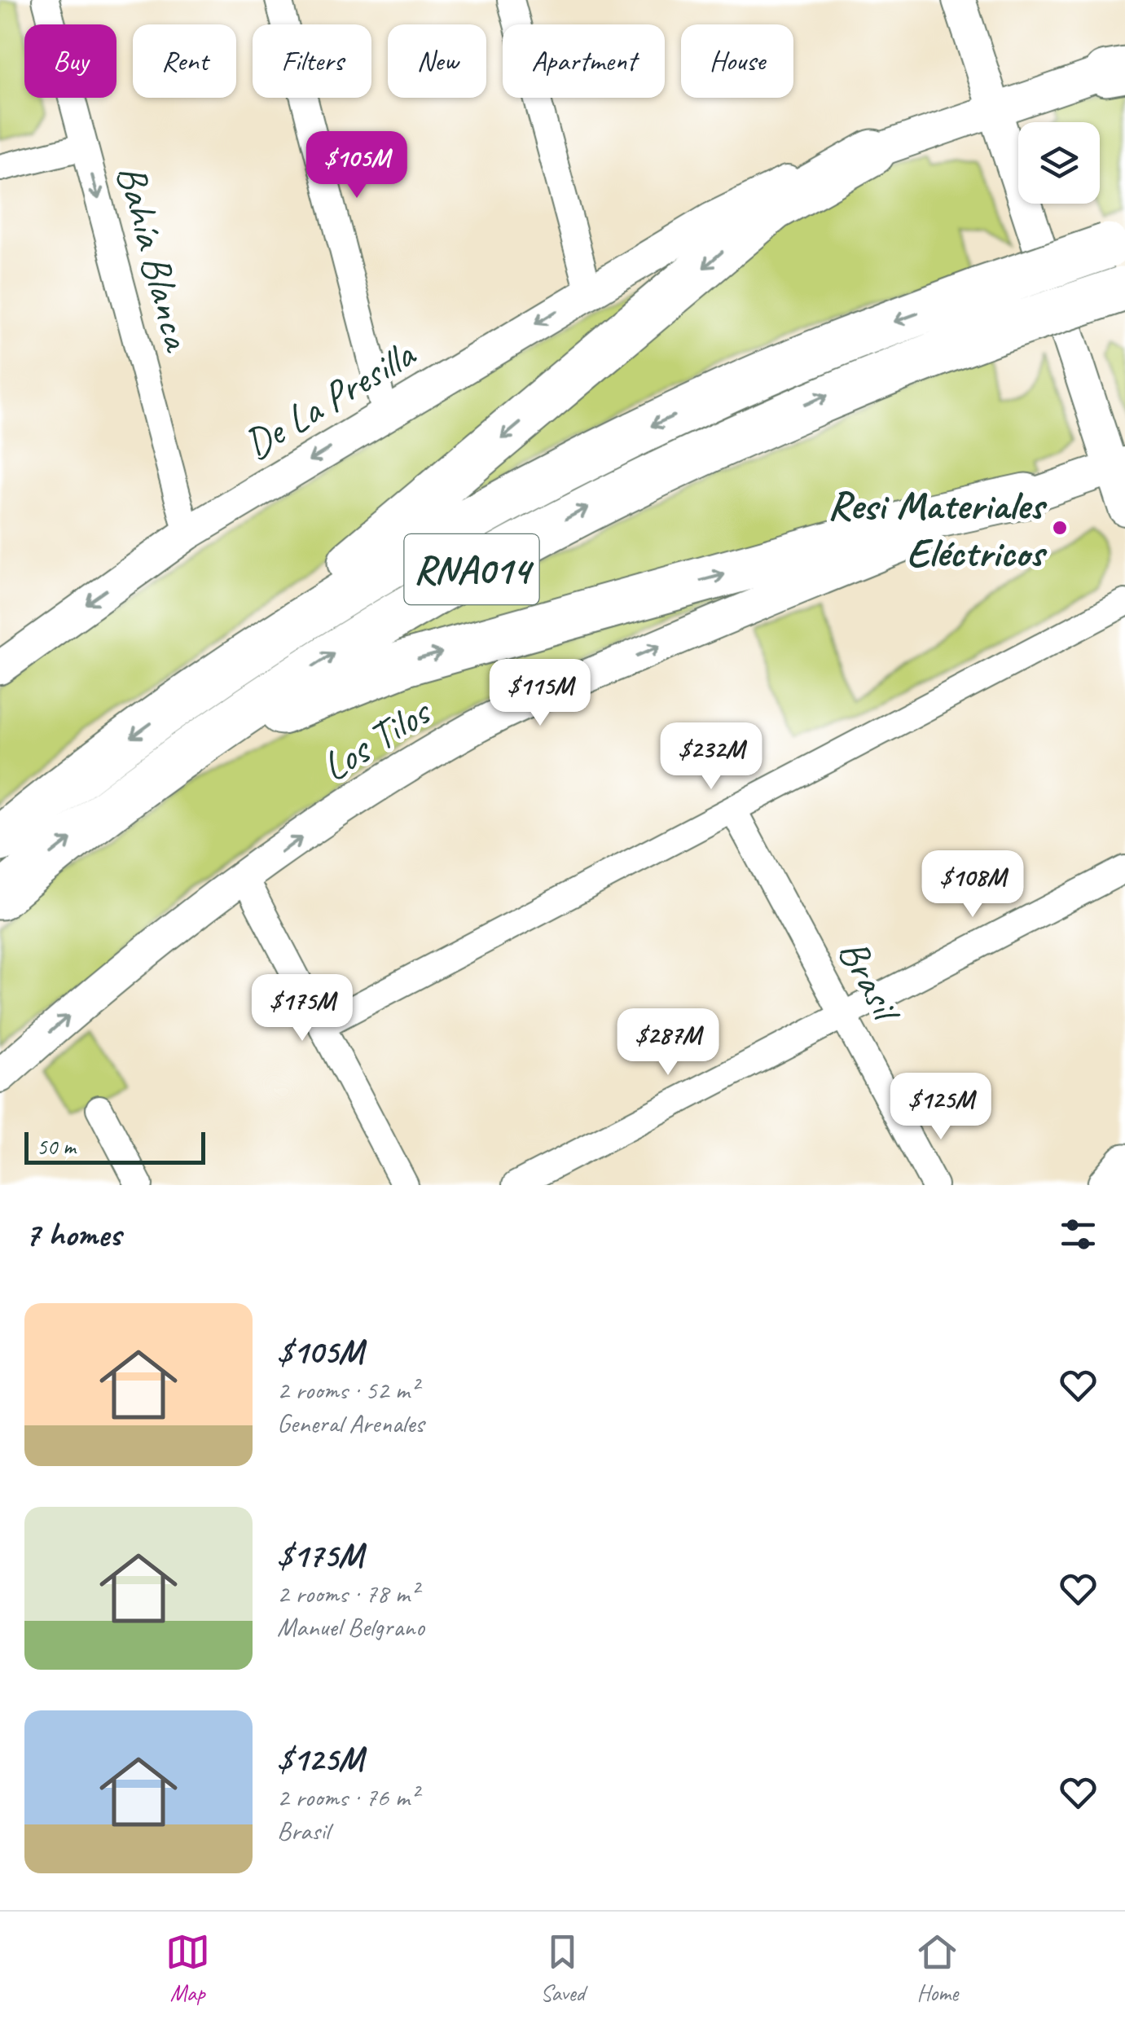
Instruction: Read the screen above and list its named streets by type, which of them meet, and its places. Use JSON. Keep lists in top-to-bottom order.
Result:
{
  "streets": {
    "highway": ["RNA014"],
    "street": [
      "Bahía Blanca",
      "De La Presilla",
      "Los Tilos",
      "Brasil"
    ]
  },
  "crossings": [
    ["Bahía Blanca", "De La Presilla"]
  ],
  "one_way": ["De La Presilla"],
  "places": ["Resi Materiales Eléctricos"],
  "scale_bar": "50 m",
  "page": {
    "chip": [
      "Buy",
      "Rent",
      "Filters",
      "New",
      "Apartment",
      "House"
    ],
    "price": [
      "$105M",
      "$115M",
      "$232M",
      "$108M",
      "$175M",
      "$287M",
      "$125M"
    ],
    "scale": "50 m",
    "heading": "7 homes",
    "list": [
      {
        "name": "$105M",
        "note": "2 rooms · 52 m² · General Arenales"
      },
      {
        "name": "$175M",
        "note": "2 rooms · 78 m² · Manuel Belgrano"
      },
      {
        "name": "$125M",
        "note": "2 rooms · 76 m² · Brasil"
      }
    ],
    "tabs": ["Map", "Saved", "Home"]
  }
}
